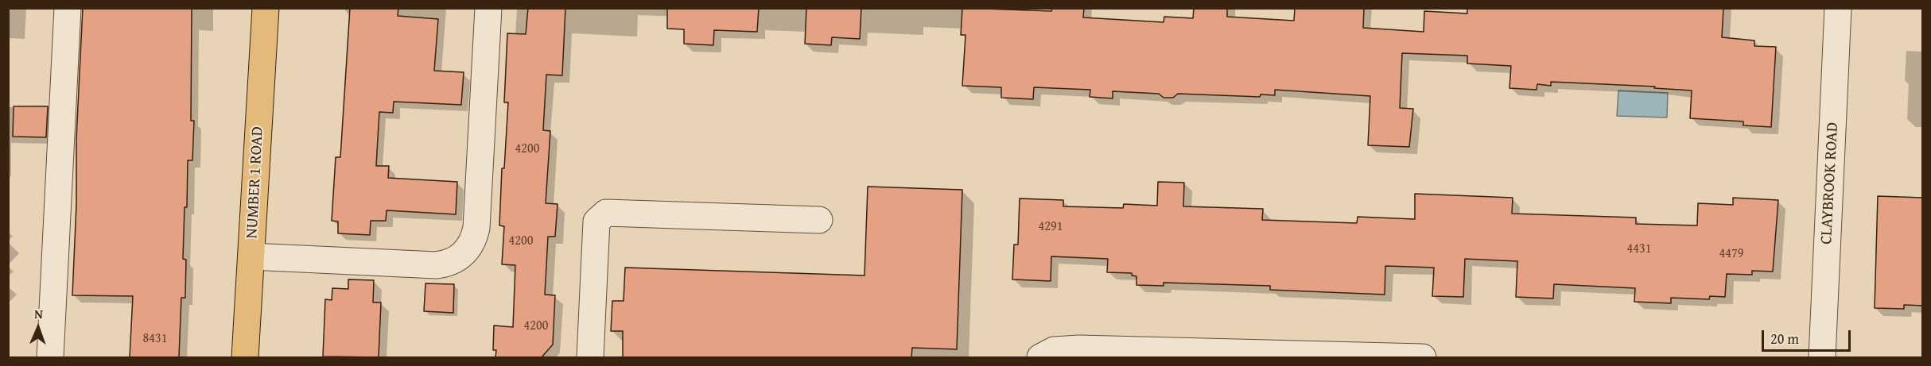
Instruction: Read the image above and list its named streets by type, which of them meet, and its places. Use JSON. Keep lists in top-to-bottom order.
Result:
{
  "streets": {
    "main road": ["NUMBER 1 ROAD"],
    "street": ["CLAYBROOK ROAD"]
  },
  "house_numbers": [
    "4200",
    "4291",
    "4200",
    "4431",
    "4479",
    "4200",
    "8431"
  ],
  "scale_bar": "20 m",
  "north": "top"
}
